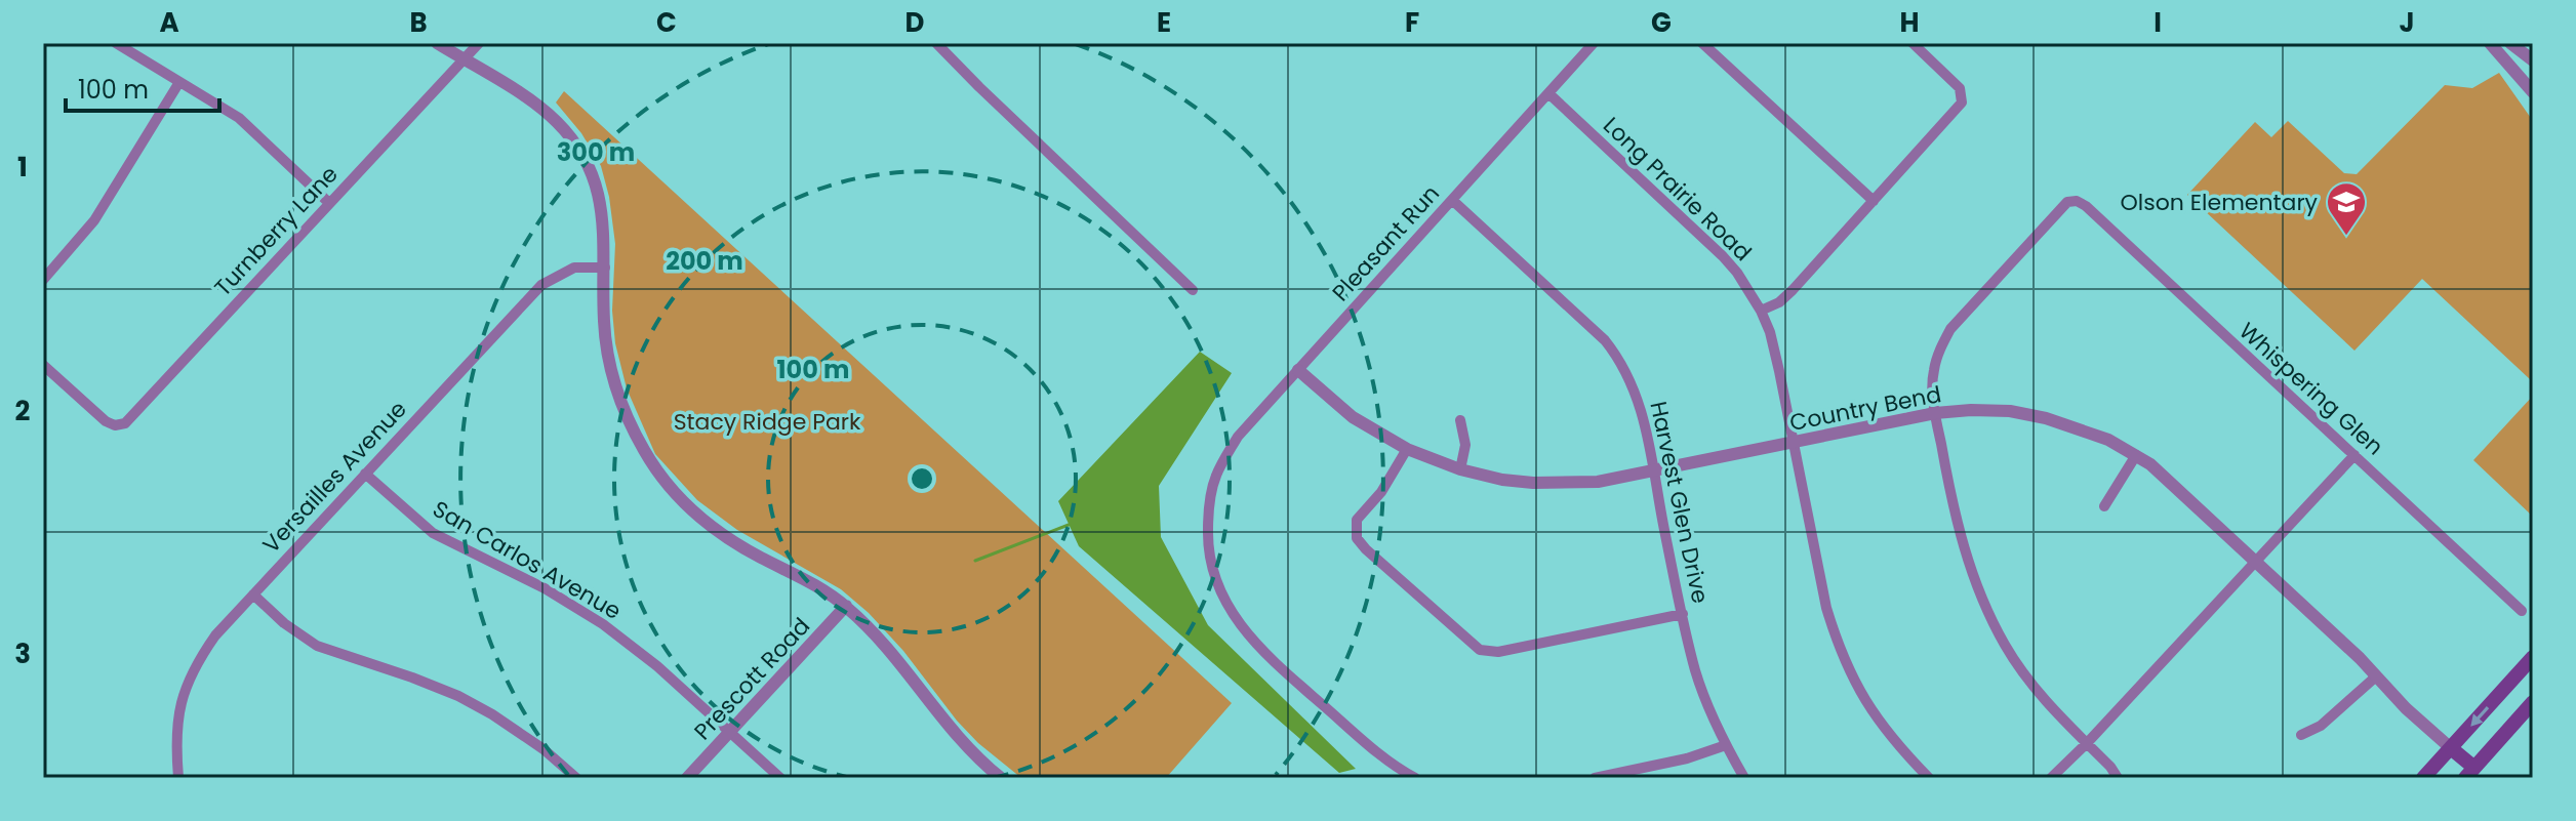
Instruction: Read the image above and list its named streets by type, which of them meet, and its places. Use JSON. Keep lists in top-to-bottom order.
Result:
{
  "streets": {
    "street": [
      "Long Prairie Road",
      "Turnberry Lane",
      "Pleasant Run",
      "Whispering Glen",
      "Country Bend",
      "Versailles Avenue",
      "Harvest Glen Drive",
      "San Carlos Avenue",
      "Prescott Road"
    ]
  },
  "crossings": [
    ["Long Prairie Road", "Pleasant Run"],
    ["Long Prairie Road", "Country Bend"],
    ["Pleasant Run", "Country Bend"],
    ["Pleasant Run", "Harvest Glen Drive"],
    ["Whispering Glen", "Country Bend"],
    ["Country Bend", "Harvest Glen Drive"],
    ["Versailles Avenue", "San Carlos Avenue"],
    ["San Carlos Avenue", "Prescott Road"]
  ],
  "parks": ["Stacy Ridge Park"],
  "places": {
    "school or university": ["Olson Elementary"]
  },
  "scale_bar": "100 m",
  "grid": {
    "columns": [
      "A",
      "B",
      "C",
      "D",
      "E",
      "F",
      "G",
      "H",
      "I",
      "J"
    ],
    "rows": ["1", "2", "3"]
  },
  "rings": ["300 m", "200 m", "100 m"]
}
